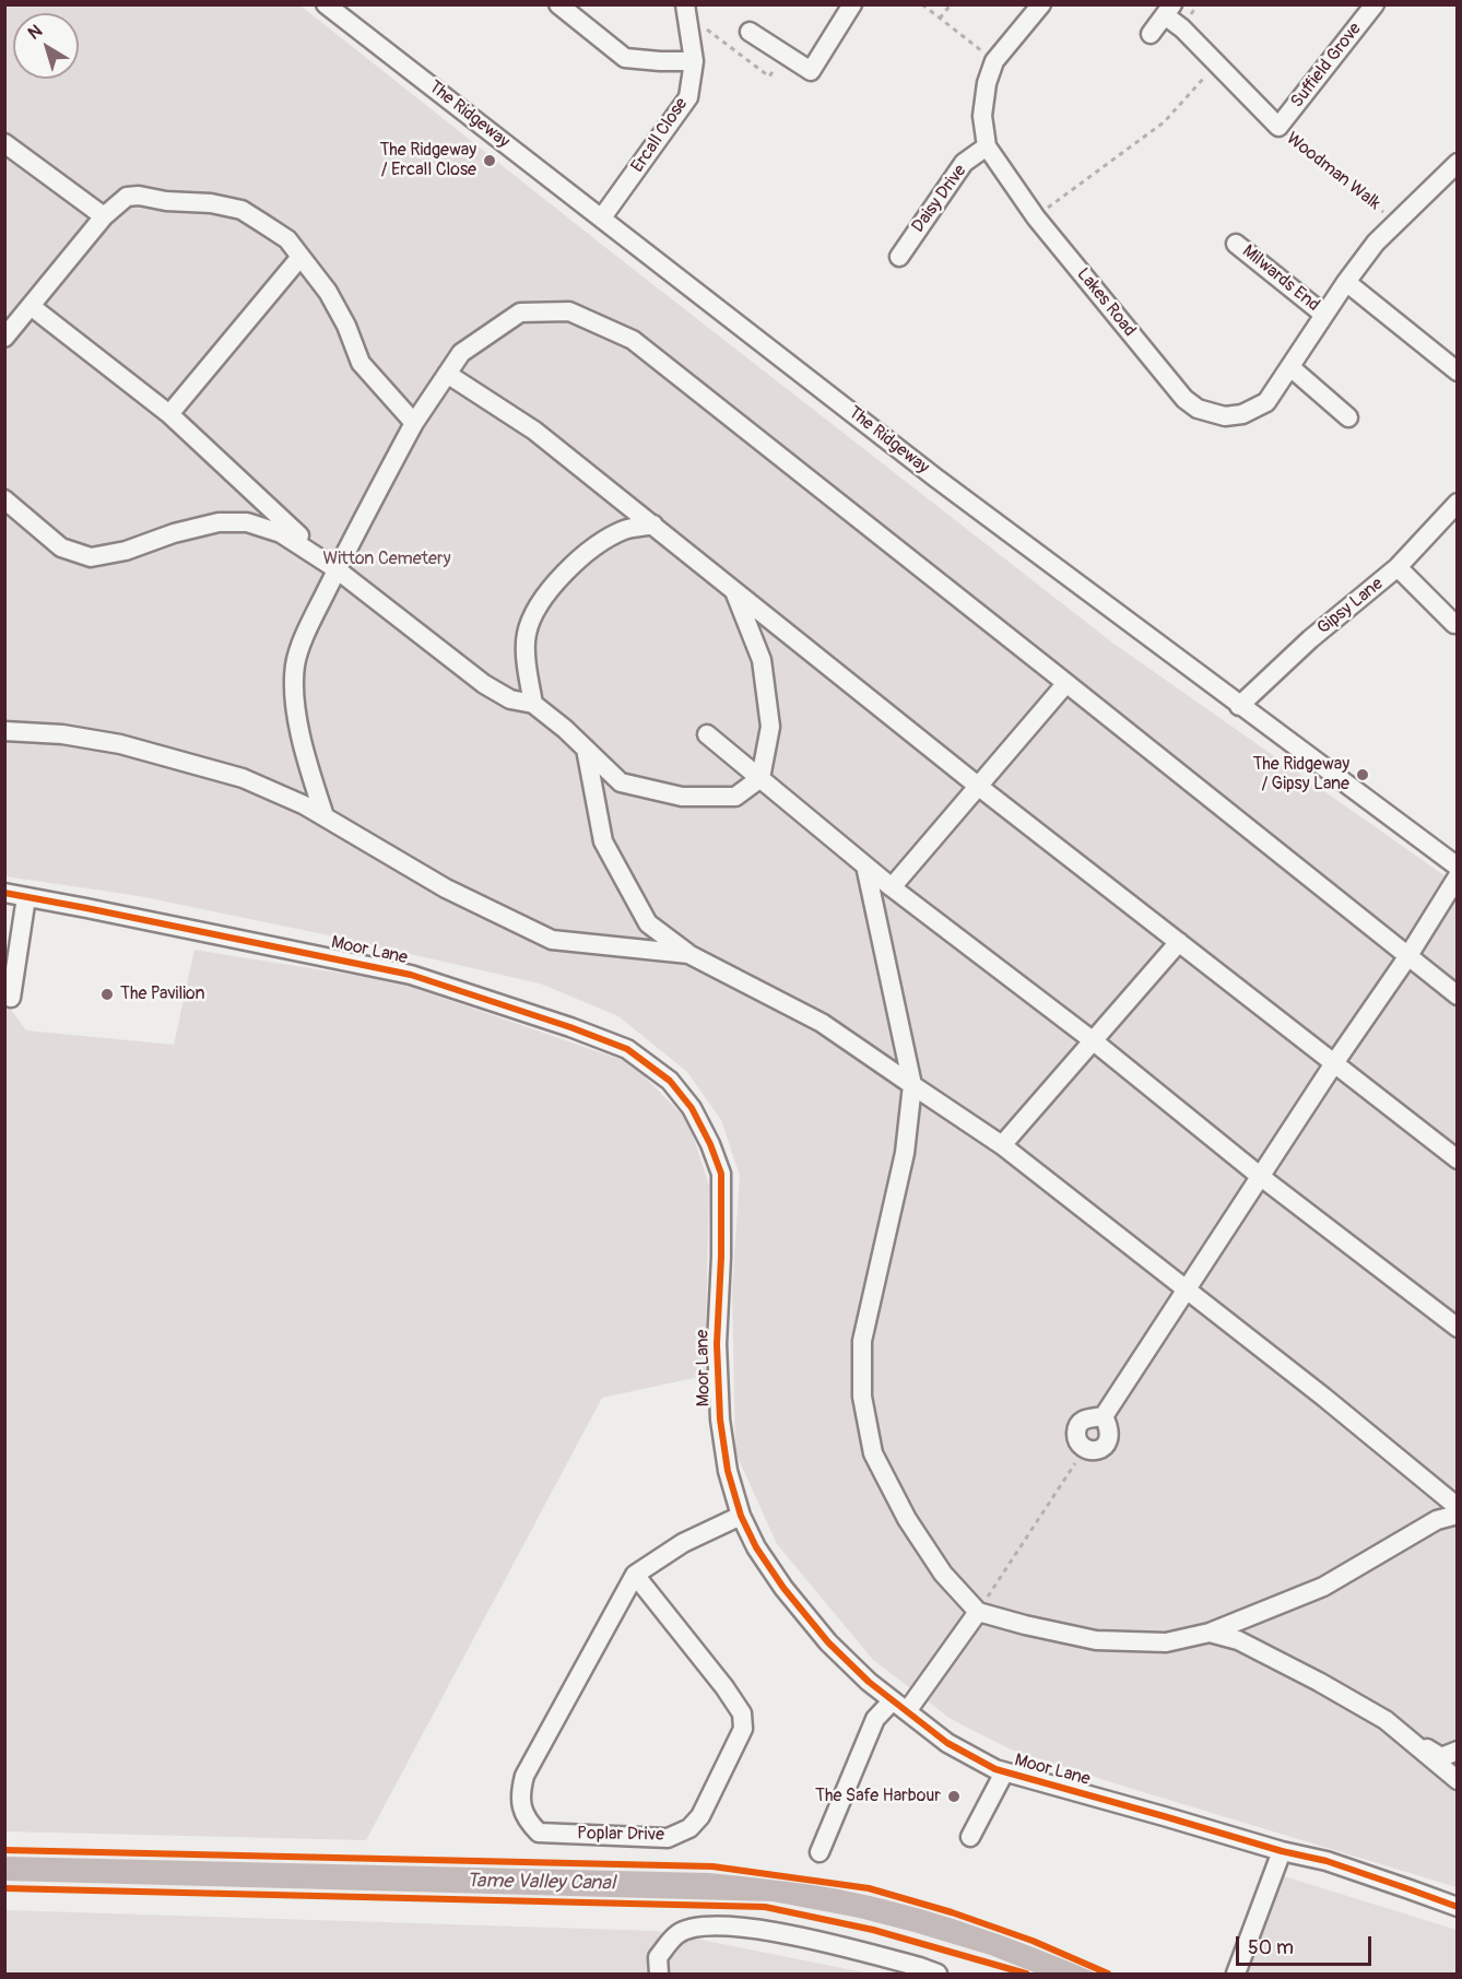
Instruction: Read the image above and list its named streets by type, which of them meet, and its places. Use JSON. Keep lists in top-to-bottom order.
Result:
{
  "streets": {
    "street": [
      "Suffield Grove",
      "The Ridgeway",
      "Ercall Close",
      "Woodman Walk",
      "Daisy Drive",
      "Milwards End",
      "Lakes Road",
      "Gipsy Lane",
      "Moor Lane",
      "Poplar Drive"
    ]
  },
  "crossings": [
    ["Suffield Grove", "Woodman Walk"],
    ["The Ridgeway", "Ercall Close"],
    ["The Ridgeway", "Gipsy Lane"],
    ["Woodman Walk", "Lakes Road"],
    ["Daisy Drive", "Lakes Road"],
    ["Milwards End", "Lakes Road"],
    ["Moor Lane", "Poplar Drive"]
  ],
  "water": ["Tame Valley Canal"],
  "parks": ["Witton Cemetery"],
  "places": [
    "The Ridgeway / Ercall Close",
    "The Ridgeway / Gipsy Lane",
    "The Pavilion",
    "The Safe Harbour"
  ],
  "scale_bar": "50 m",
  "north": "top left"
}
